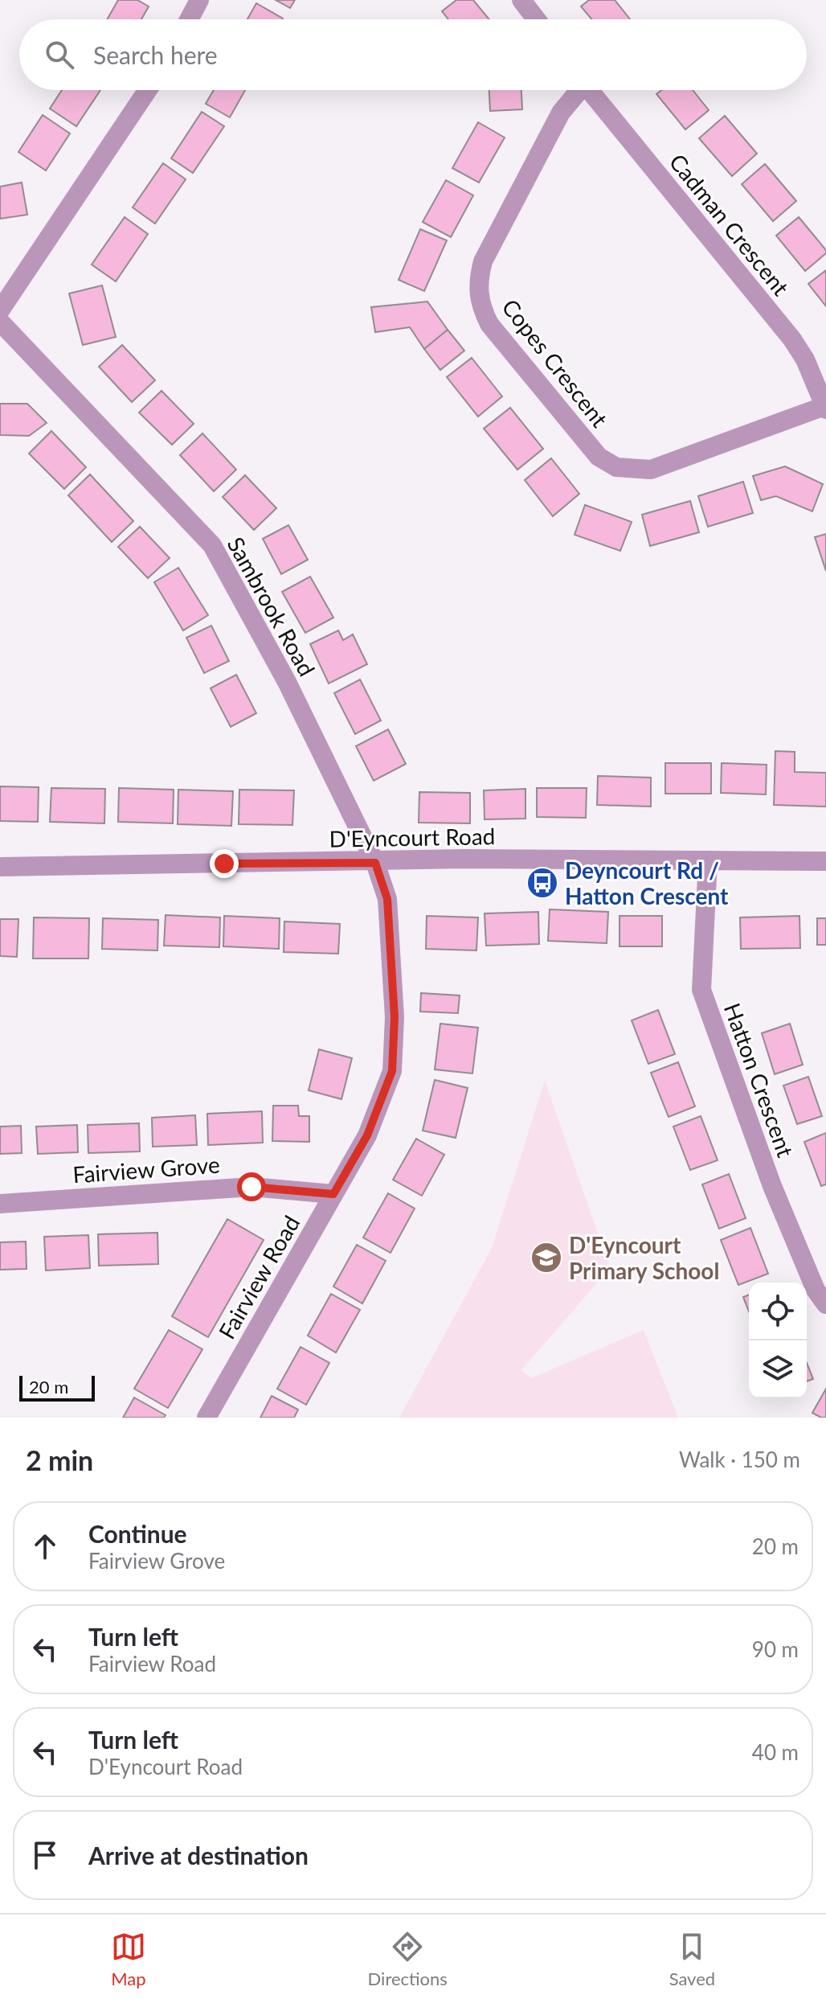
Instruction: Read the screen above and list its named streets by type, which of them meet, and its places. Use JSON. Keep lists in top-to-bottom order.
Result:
{
  "streets": {
    "street": [
      "Cadman Crescent",
      "Copes Crescent",
      "Sambrook Road",
      "D'Eyncourt Road",
      "Hatton Crescent",
      "Fairview Grove",
      "Fairview Road"
    ]
  },
  "crossings": [
    ["Cadman Crescent", "Copes Crescent"],
    ["Sambrook Road", "D'Eyncourt Road"],
    ["Sambrook Road", "Fairview Road"],
    ["D'Eyncourt Road", "Hatton Crescent"],
    ["D'Eyncourt Road", "Fairview Road"],
    ["Fairview Grove", "Fairview Road"]
  ],
  "places": {
    "bus stop": ["Deyncourt Rd / Hatton Crescent"],
    "school or university": ["D'Eyncourt Primary School"]
  },
  "scale_bar": "20 m",
  "page": {
    "search": "Search here",
    "scale": "20 m",
    "heading": ["2 min", "Walk · 150 m"],
    "list": [
      ["Continue", "Fairview Grove", "20 m"],
      ["Turn left", "Fairview Road", "90 m"],
      ["Turn left", "D'Eyncourt Road", "40 m"],
      "Arrive at destination"
    ],
    "nav": ["Map", "Directions", "Saved"]
  }
}
